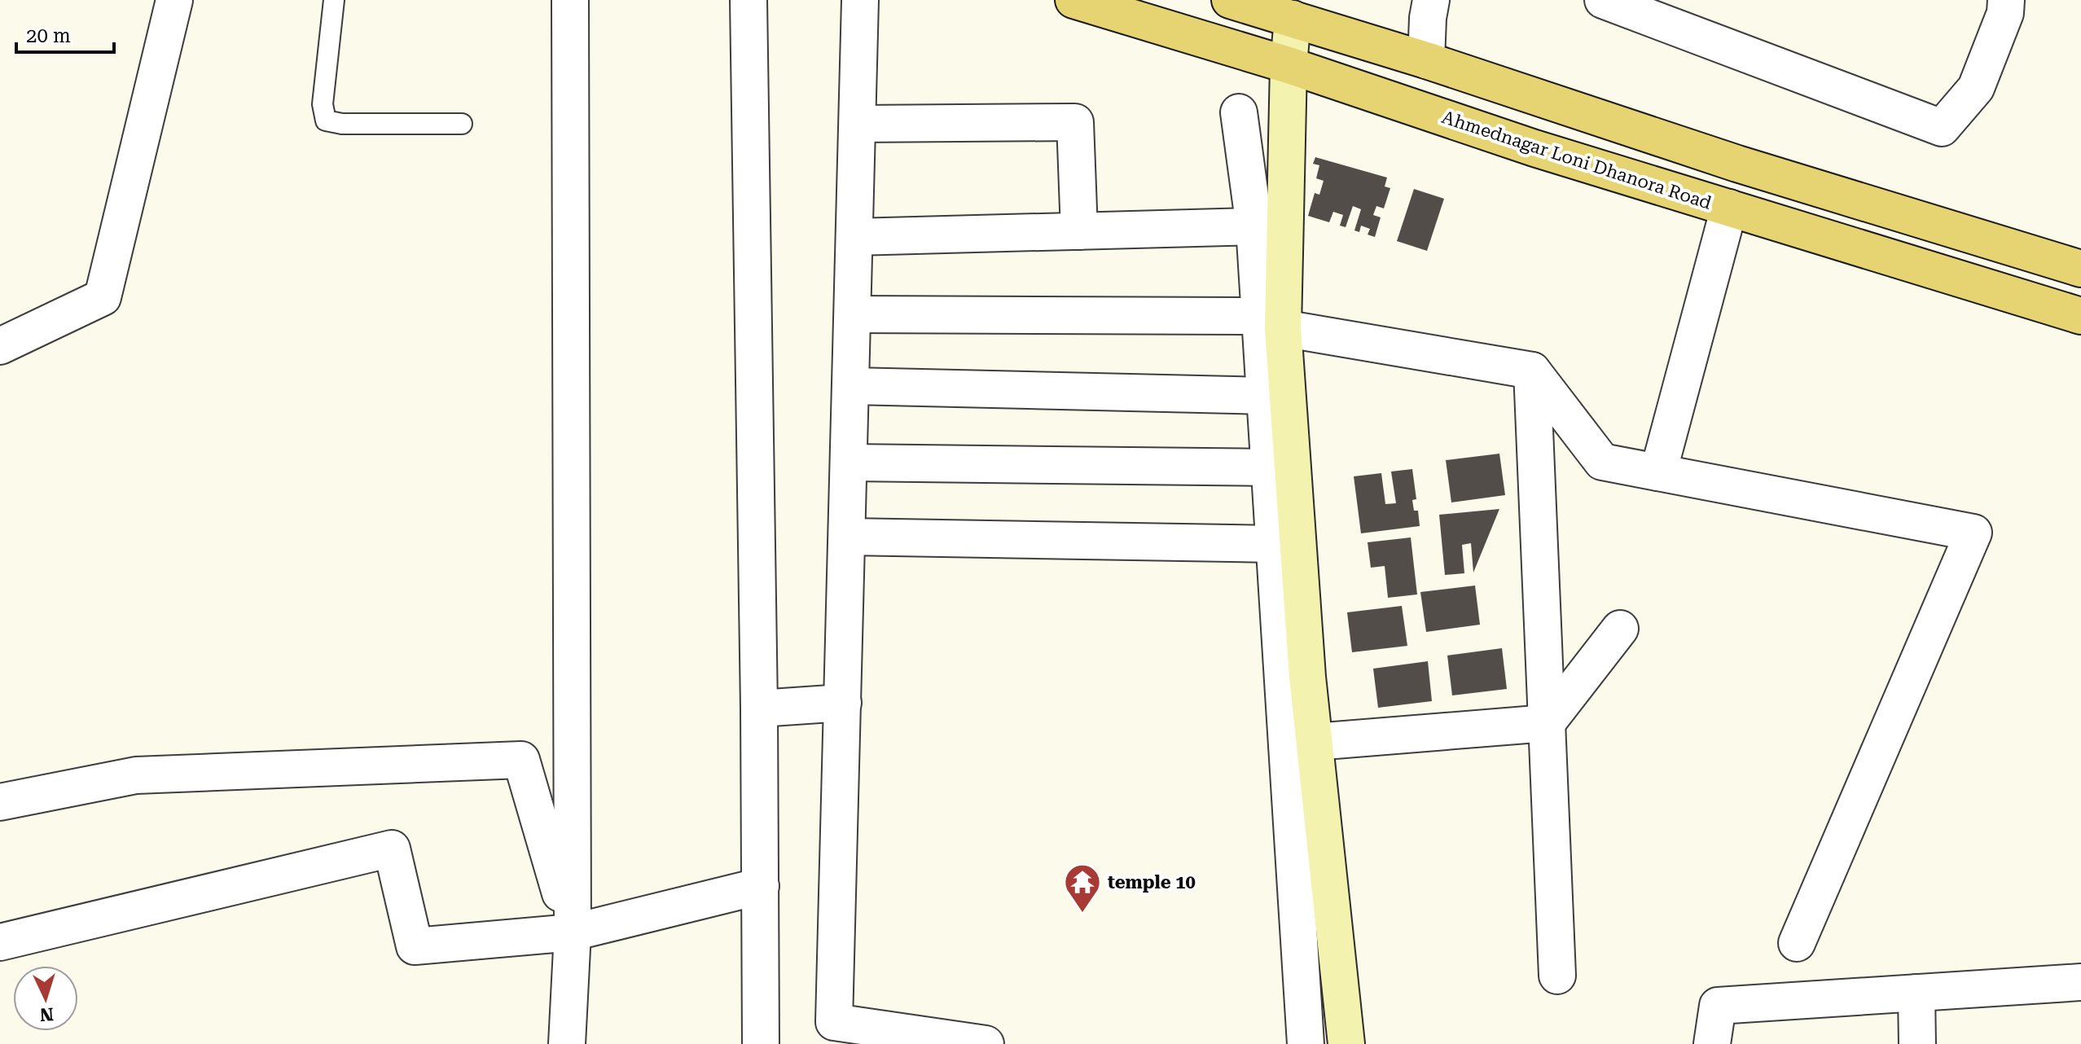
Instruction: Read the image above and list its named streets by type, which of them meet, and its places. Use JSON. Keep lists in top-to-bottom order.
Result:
{
  "streets": {
    "main road": ["Ahmednagar Loni Dhanora Road"]
  },
  "places": {
    "temple": ["temple 10"]
  },
  "scale_bar": "20 m",
  "north": "bottom"
}
